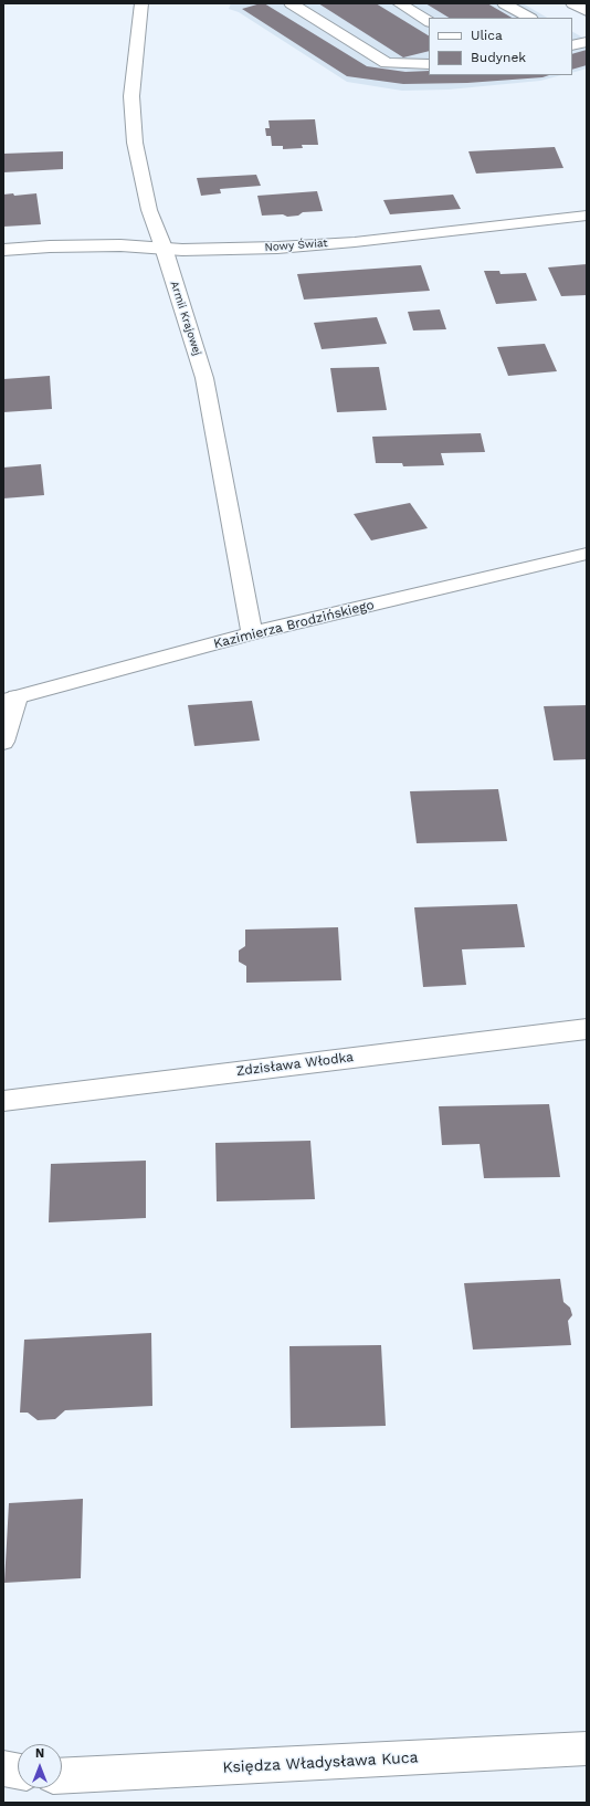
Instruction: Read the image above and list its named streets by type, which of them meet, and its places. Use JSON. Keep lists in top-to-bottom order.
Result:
{
  "streets": {
    "main road": [
      "Nowy Świat",
      "Armii Krajowej",
      "Kazimierza Brodzińskiego",
      "Zdzisława Włodka",
      "Księdza Władysława Kuca"
    ]
  },
  "crossings": [
    ["Nowy Świat", "Armii Krajowej"],
    ["Armii Krajowej", "Kazimierza Brodzińskiego"]
  ],
  "legend": ["Ulica", "Budynek"],
  "north": "top"
}
